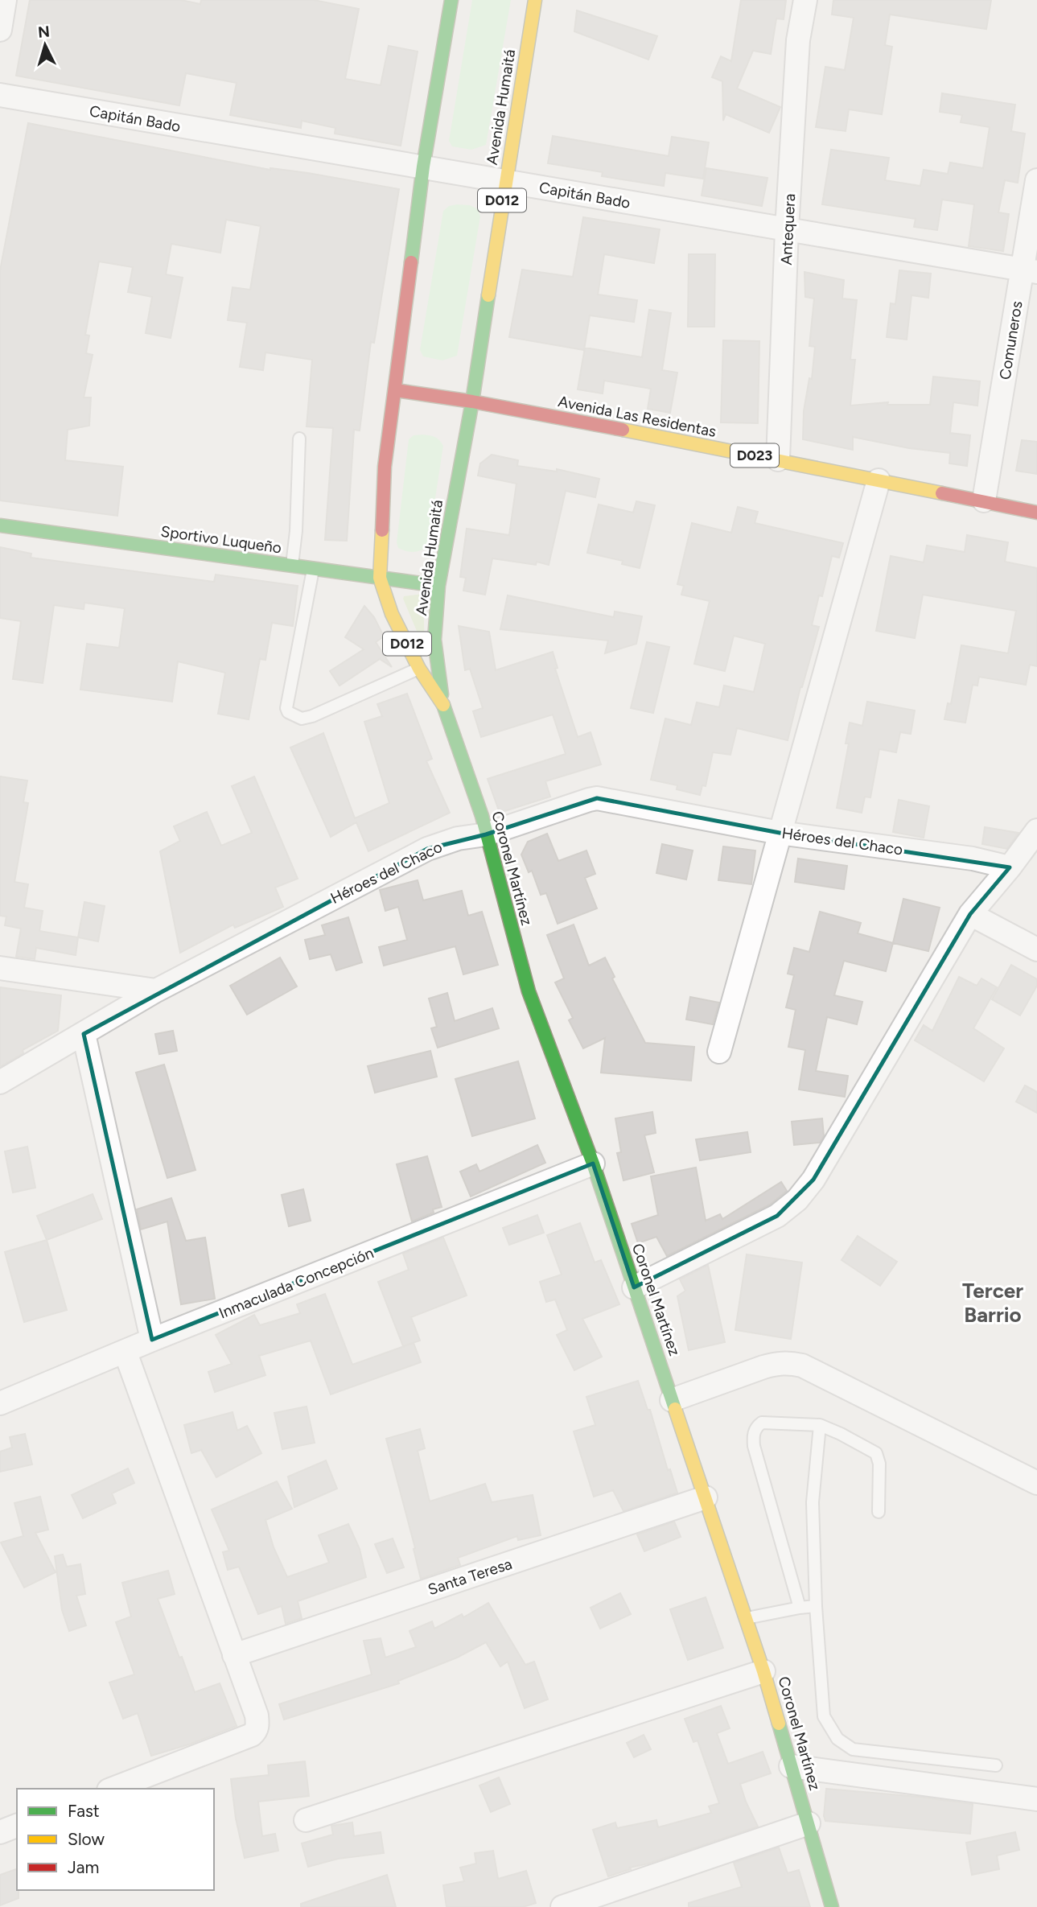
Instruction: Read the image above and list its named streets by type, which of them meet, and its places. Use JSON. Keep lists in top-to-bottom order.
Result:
{
  "streets": {
    "main road": [
      "Avenida Humaitá",
      "D012",
      "Avenida Las Residentas",
      "D023",
      "Sportivo Luqueño",
      "Coronel Martínez"
    ],
    "street": [
      "Capitán Bado",
      "Antequera",
      "Comuneros",
      "Héroes del Chaco",
      "Inmaculada Concepción",
      "Santa Teresa"
    ]
  },
  "crossings": [
    ["Avenida Humaitá", "Capitán Bado"],
    ["Avenida Humaitá", "Avenida Las Residentas"],
    ["Avenida Humaitá", "Sportivo Luqueño"],
    ["Avenida Humaitá", "Coronel Martínez"],
    ["Capitán Bado", "Antequera"],
    ["Capitán Bado", "Comuneros"],
    ["Antequera", "Avenida Las Residentas"],
    ["Comuneros", "Avenida Las Residentas"],
    ["Héroes del Chaco", "Coronel Martínez"],
    ["Coronel Martínez", "Inmaculada Concepción"],
    ["Coronel Martínez", "Santa Teresa"]
  ],
  "districts": ["Tercer Barrio"],
  "legend": ["Fast", "Slow", "Jam"],
  "north": "top"
}
